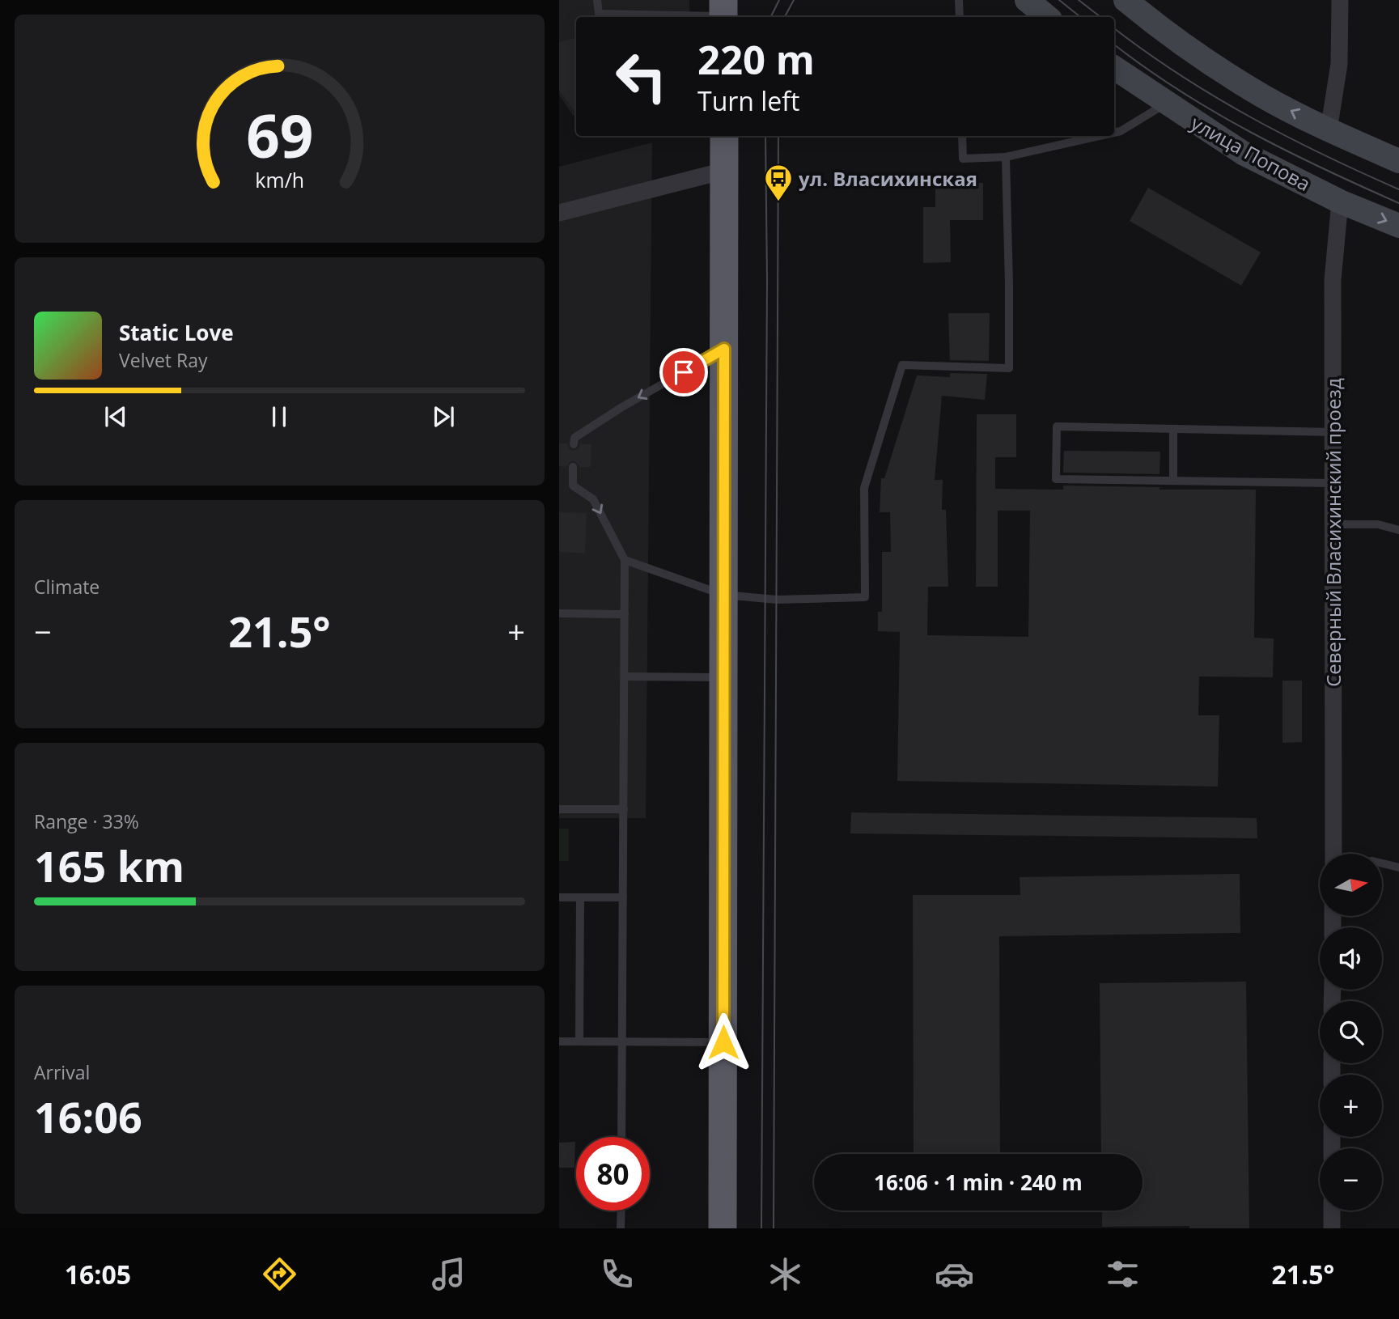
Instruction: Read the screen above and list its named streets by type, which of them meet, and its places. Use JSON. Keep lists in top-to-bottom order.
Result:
{
  "streets": {
    "main road": ["улица Попова"],
    "street": ["Северный Власихинский проезд"]
  },
  "crossings": [
    ["улица Попова", "Северный Власихинский проезд"]
  ],
  "places": {
    "bus stop": ["ул. Власихинская"]
  },
  "north": "right",
  "page": {
    "turn": ["220 m", "Turn left"],
    "song": ["Static Love", "Velvet Ray"],
    "tile": [
      "Climate",
      ["Range · 33%", "165 km"],
      ["Arrival", "16:06"]
    ],
    "heat": ["−", "21.5°", "+"],
    "map_buttons": ["+", "−"],
    "limit": "80",
    "trip": "16:06 · 1 min · 240 m",
    "tabs": ["16:05", "21.5°"],
    "gauge": ["69", "km/h"]
  }
}
